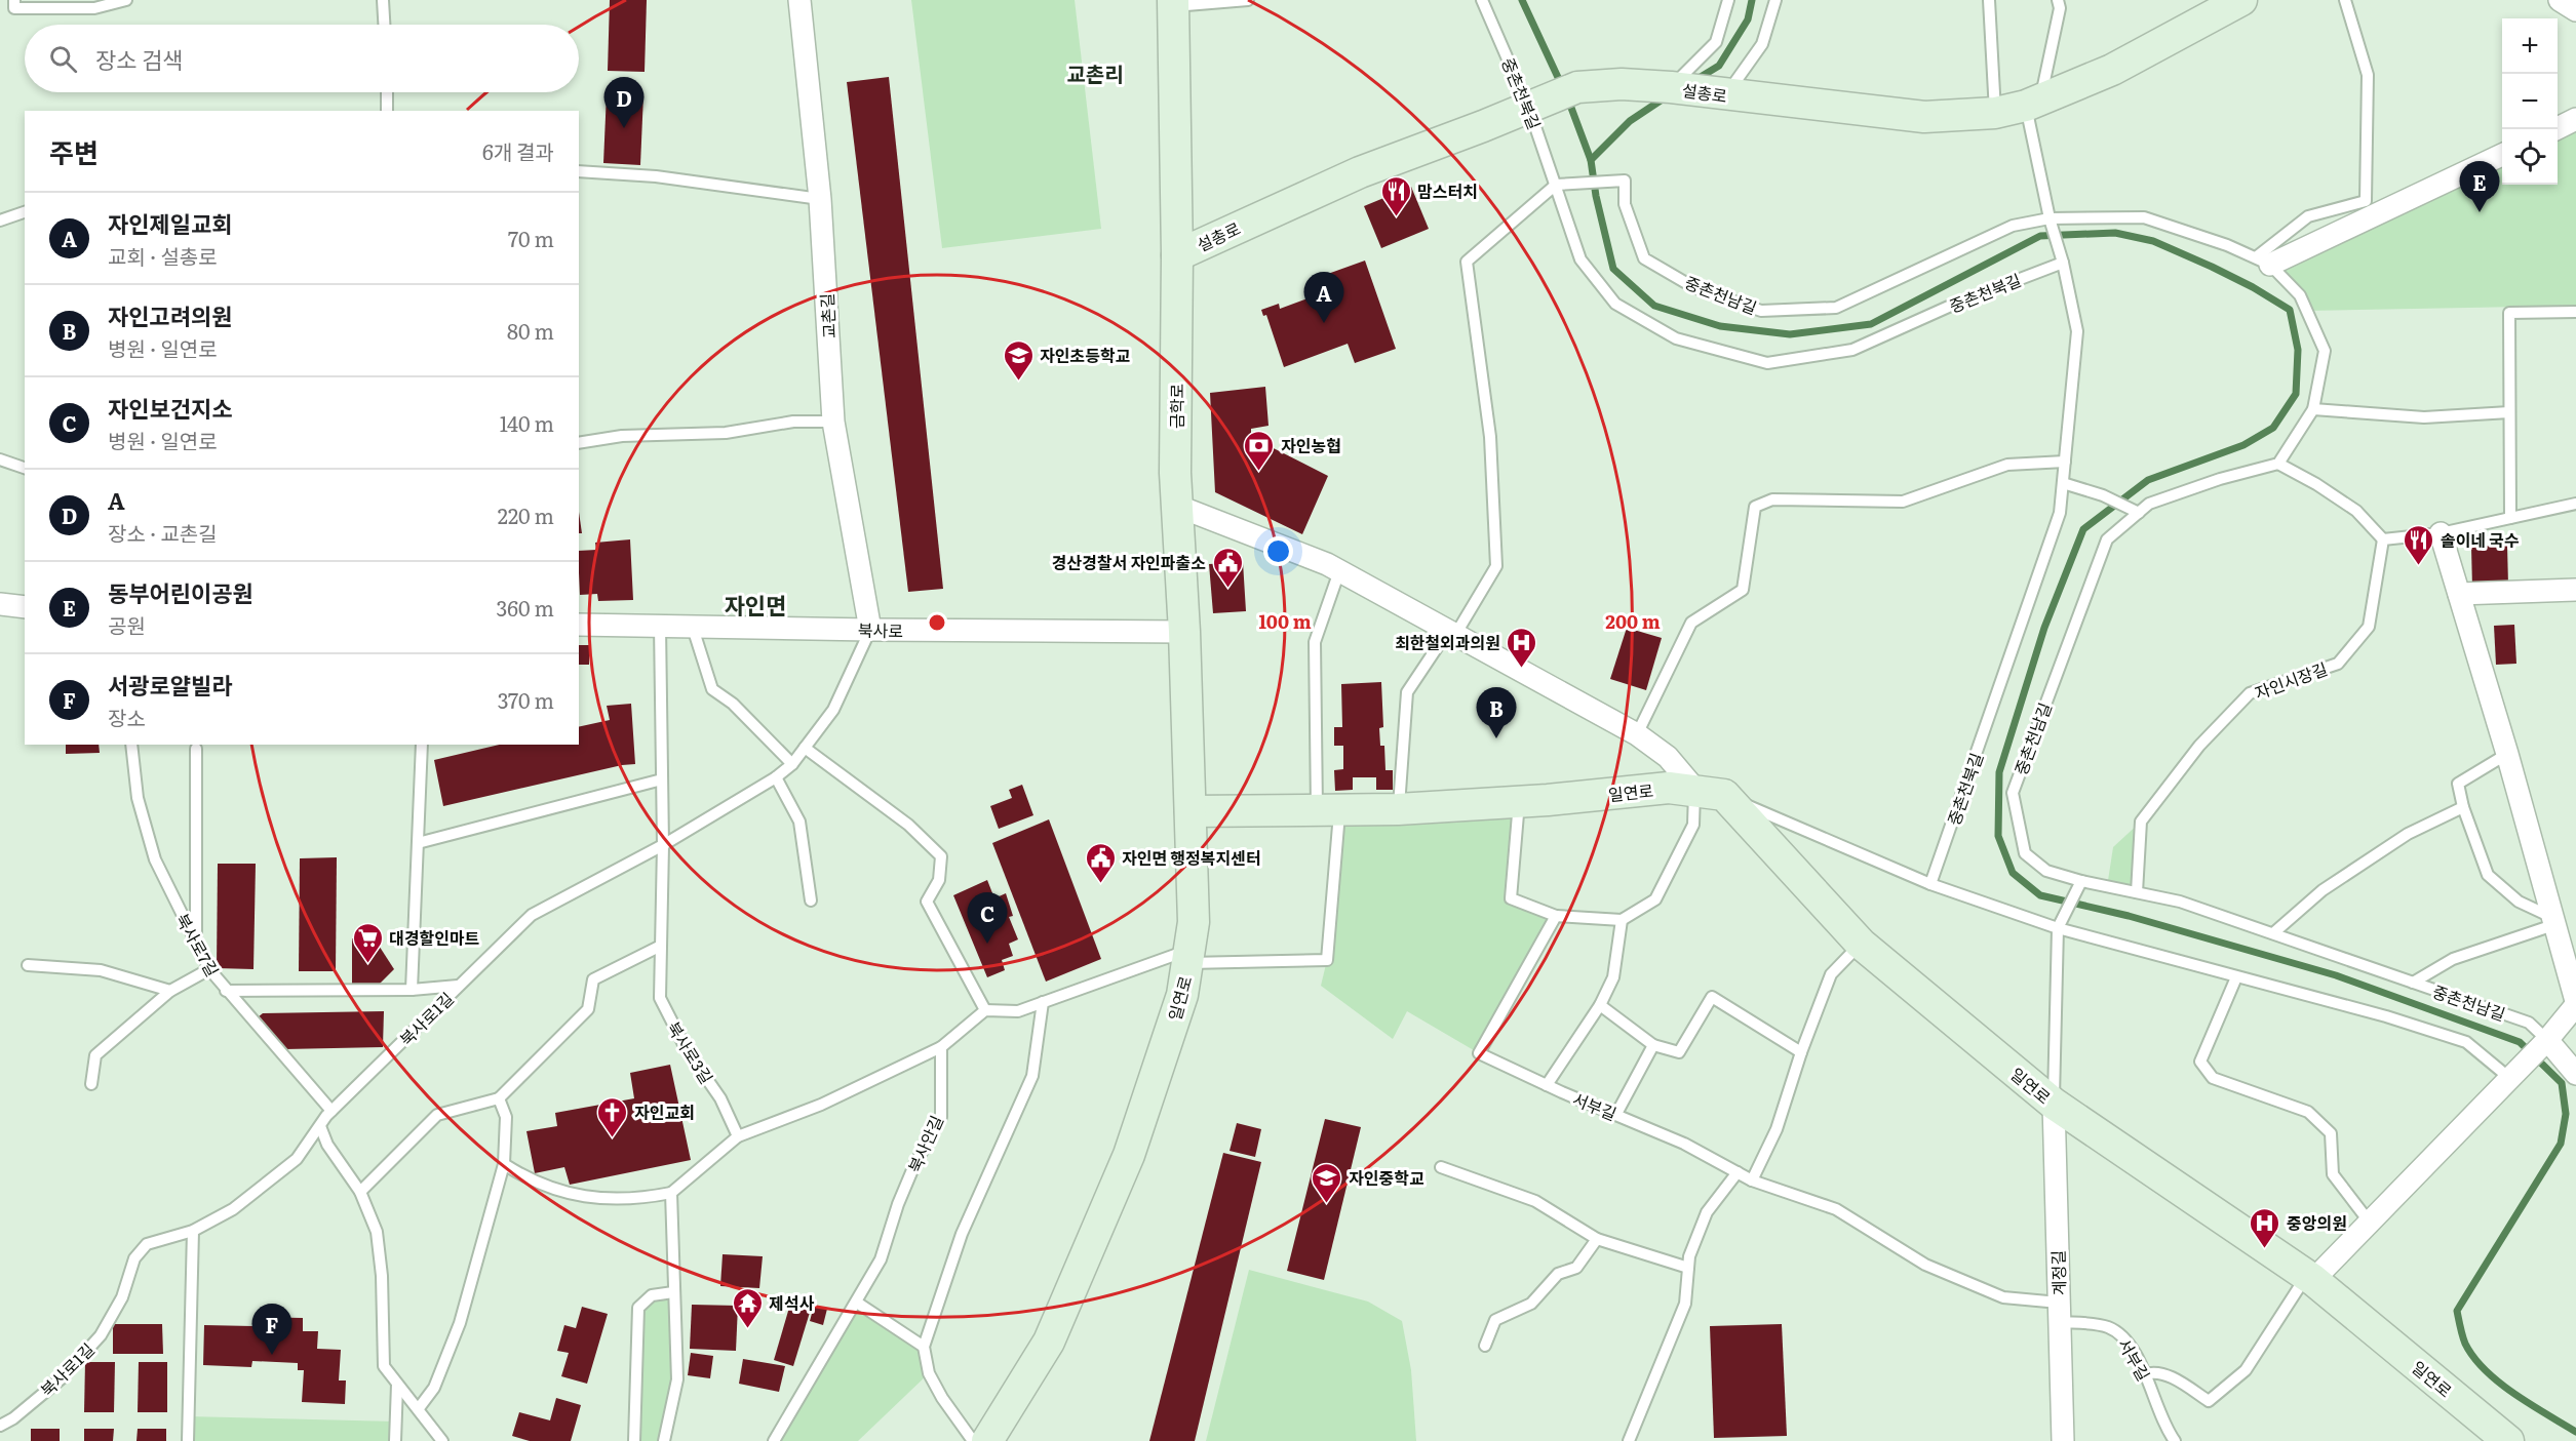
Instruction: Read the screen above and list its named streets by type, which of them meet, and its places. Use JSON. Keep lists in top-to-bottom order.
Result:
{
  "streets": {
    "street": [
      "설총로",
      "교촌길",
      "금학로",
      "북사로",
      "일연로",
      "계정길"
    ],
    "lane": [
      "중촌천북길",
      "중촌천남길",
      "자인시장길",
      "북사로7길",
      "북사로1길",
      "북사로3길",
      "서부길",
      "북사안길"
    ]
  },
  "crossings": [
    ["설총로", "중촌천북길"],
    ["설총로", "금학로"],
    ["중촌천북길", "중촌천남길"],
    ["중촌천남길", "자인시장길"],
    ["교촌길", "북사로"],
    ["교촌길", "북사로1길"],
    ["금학로", "북사로"],
    ["금학로", "일연로"],
    ["북사로", "북사로1길"],
    ["북사로", "북사로3길"],
    ["일연로", "계정길"],
    ["북사로7길", "북사로1길"],
    ["북사로1길", "북사로3길"],
    ["서부길", "계정길"]
  ],
  "districts": ["교촌리", "자인면"],
  "places": {
    "restaurant": ["맘스터치", "솔이네 국수"],
    "school or university": ["자인초등학교", "자인중학교"],
    "bank": ["자인농협"],
    "public building": ["경산경찰서 자인파출소", "자인면 행정복지센터"],
    "hospital": ["최한철외과의원", "중앙의원"],
    "supermarket": ["대경할인마트"],
    "church": ["자인교회"],
    "temple": ["제석사"]
  },
  "page": {
    "map_buttons": ["+", "−"],
    "search": "장소 검색",
    "pins": [
      "D",
      "E",
      "A",
      "B",
      "C",
      "F"
    ],
    "heading": ["주변", "6개 결과"],
    "list": [
      {
        "mark": "A",
        "name": "자인제일교회",
        "note": "교회 · 설총로",
        "value": "70 m"
      },
      {
        "mark": "B",
        "name": "자인고려의원",
        "note": "병원 · 일연로",
        "value": "80 m"
      },
      {
        "mark": "C",
        "name": "자인보건지소",
        "note": "병원 · 일연로",
        "value": "140 m"
      },
      {
        "mark": "D",
        "name": "A",
        "note": "장소 · 교촌길",
        "value": "220 m"
      },
      {
        "mark": "E",
        "name": "동부어린이공원",
        "note": "공원",
        "value": "360 m"
      },
      {
        "mark": "F",
        "name": "서광로얄빌라",
        "note": "장소",
        "value": "370 m"
      }
    ]
  },
  "rings": ["100 m", "200 m"]
}
